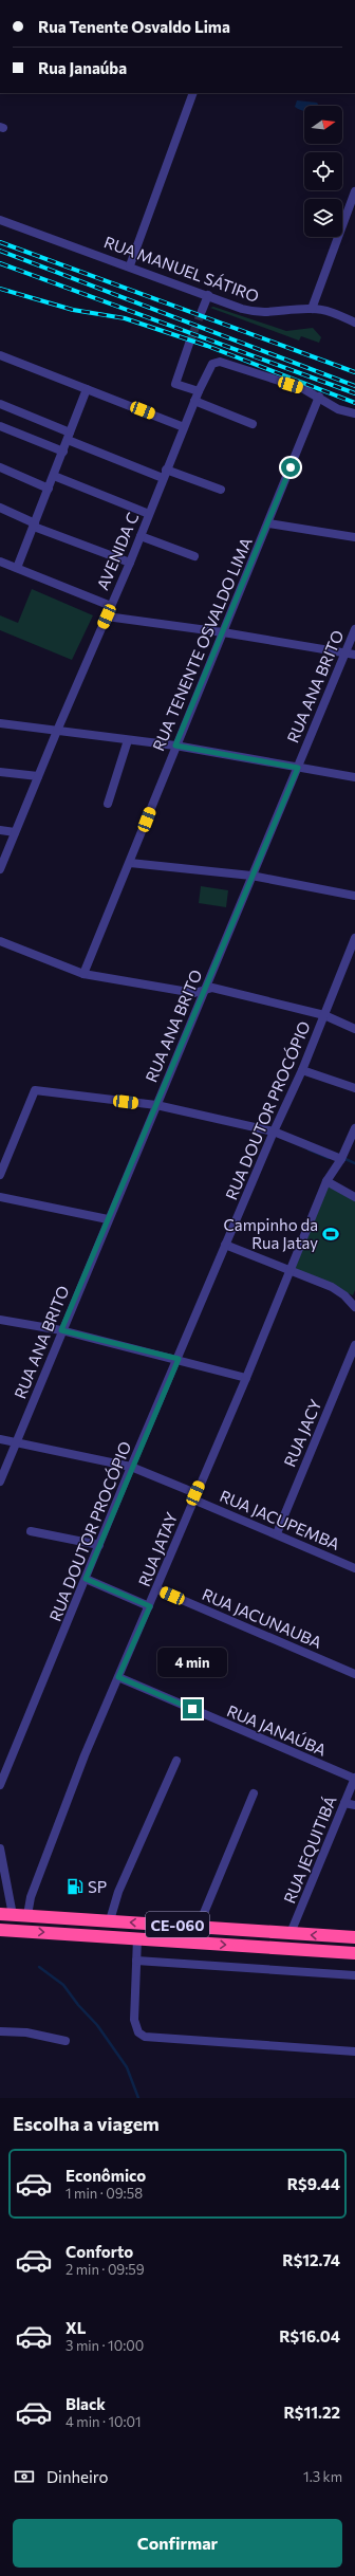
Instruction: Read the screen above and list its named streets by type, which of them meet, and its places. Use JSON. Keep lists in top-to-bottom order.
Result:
{
  "streets": {
    "highway": ["CE-060"],
    "street": [
      "RUA MANUEL SÁTIRO",
      "AVENIDA C",
      "RUA TENENTE OSVALDO LIMA",
      "RUA ANA BRITO",
      "RUA DOUTOR PROCÓPIO",
      "RUA JACY",
      "RUA JACUPEMBA",
      "RUA JATAY",
      "RUA JACUNAUBA",
      "RUA JANAÚBA",
      "RUA JEQUITIBÁ"
    ]
  },
  "crossings": [
    ["AVENIDA C", "RUA TENENTE OSVALDO LIMA"],
    ["RUA ANA BRITO", "RUA JACUPEMBA"],
    ["RUA DOUTOR PROCÓPIO", "RUA JACUPEMBA"],
    ["RUA JACY", "RUA JACUPEMBA"],
    ["RUA JACUPEMBA", "RUA JATAY"],
    ["RUA JATAY", "RUA JACUNAUBA"],
    ["RUA JATAY", "RUA JANAÚBA"],
    ["RUA JATAY", "CE-060"],
    ["RUA JANAÚBA", "RUA JEQUITIBÁ"],
    ["RUA JEQUITIBÁ", "CE-060"]
  ],
  "places": {
    "sports": ["Campinho da Rua Jatay"],
    "fuel station": ["SP"]
  },
  "north": "right",
  "page": {
    "banner": ["Rua Tenente Osvaldo Lima", "Rua Janaúba"],
    "bubble": "4 min",
    "heading": "Escolha a viagem",
    "list": [
      {
        "name": "Econômico",
        "note": "1 min · 09:58",
        "value": "R$9.44"
      },
      {
        "name": "Conforto",
        "note": "2 min · 09:59",
        "value": "R$12.74"
      },
      {
        "name": "XL",
        "note": "3 min · 10:00",
        "value": "R$16.04"
      },
      {
        "name": "Black",
        "note": "4 min · 10:01",
        "value": "R$11.22"
      }
    ],
    "pay": ["Dinheiro", "1.3 km"],
    "buttons": "Confirmar"
  }
}
